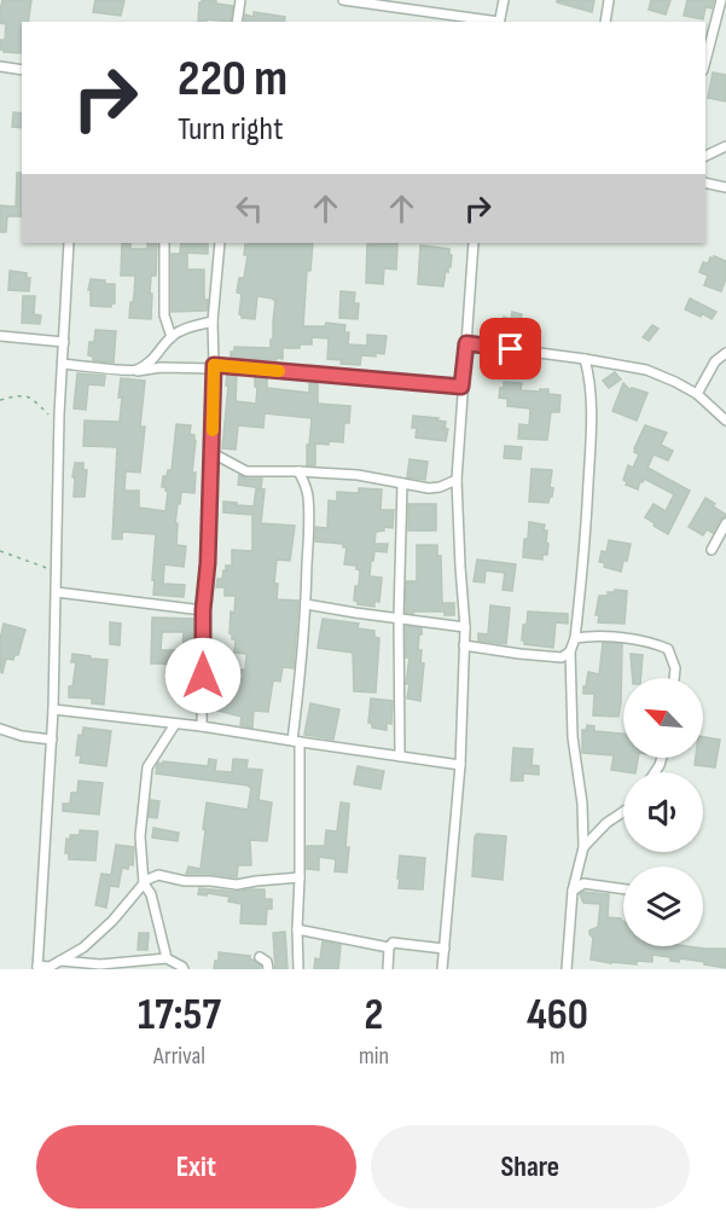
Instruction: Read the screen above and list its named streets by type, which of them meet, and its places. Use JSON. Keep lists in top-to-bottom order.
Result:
{
  "north": "top left",
  "page": {
    "turn": ["220 m", "Turn right"],
    "eta": [
      "17:57",
      "Arrival",
      "2",
      "min",
      "460",
      "m"
    ],
    "buttons": ["Exit", "Share"]
  }
}
